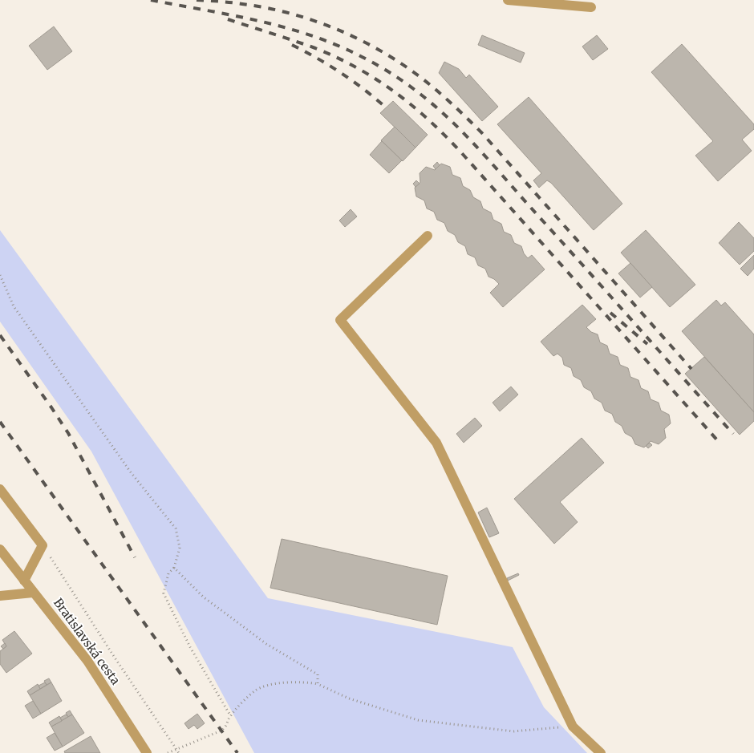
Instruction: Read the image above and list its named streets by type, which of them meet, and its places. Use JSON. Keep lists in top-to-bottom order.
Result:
{
  "streets": {
    "street": ["Bratislavská cesta"]
  }
}
